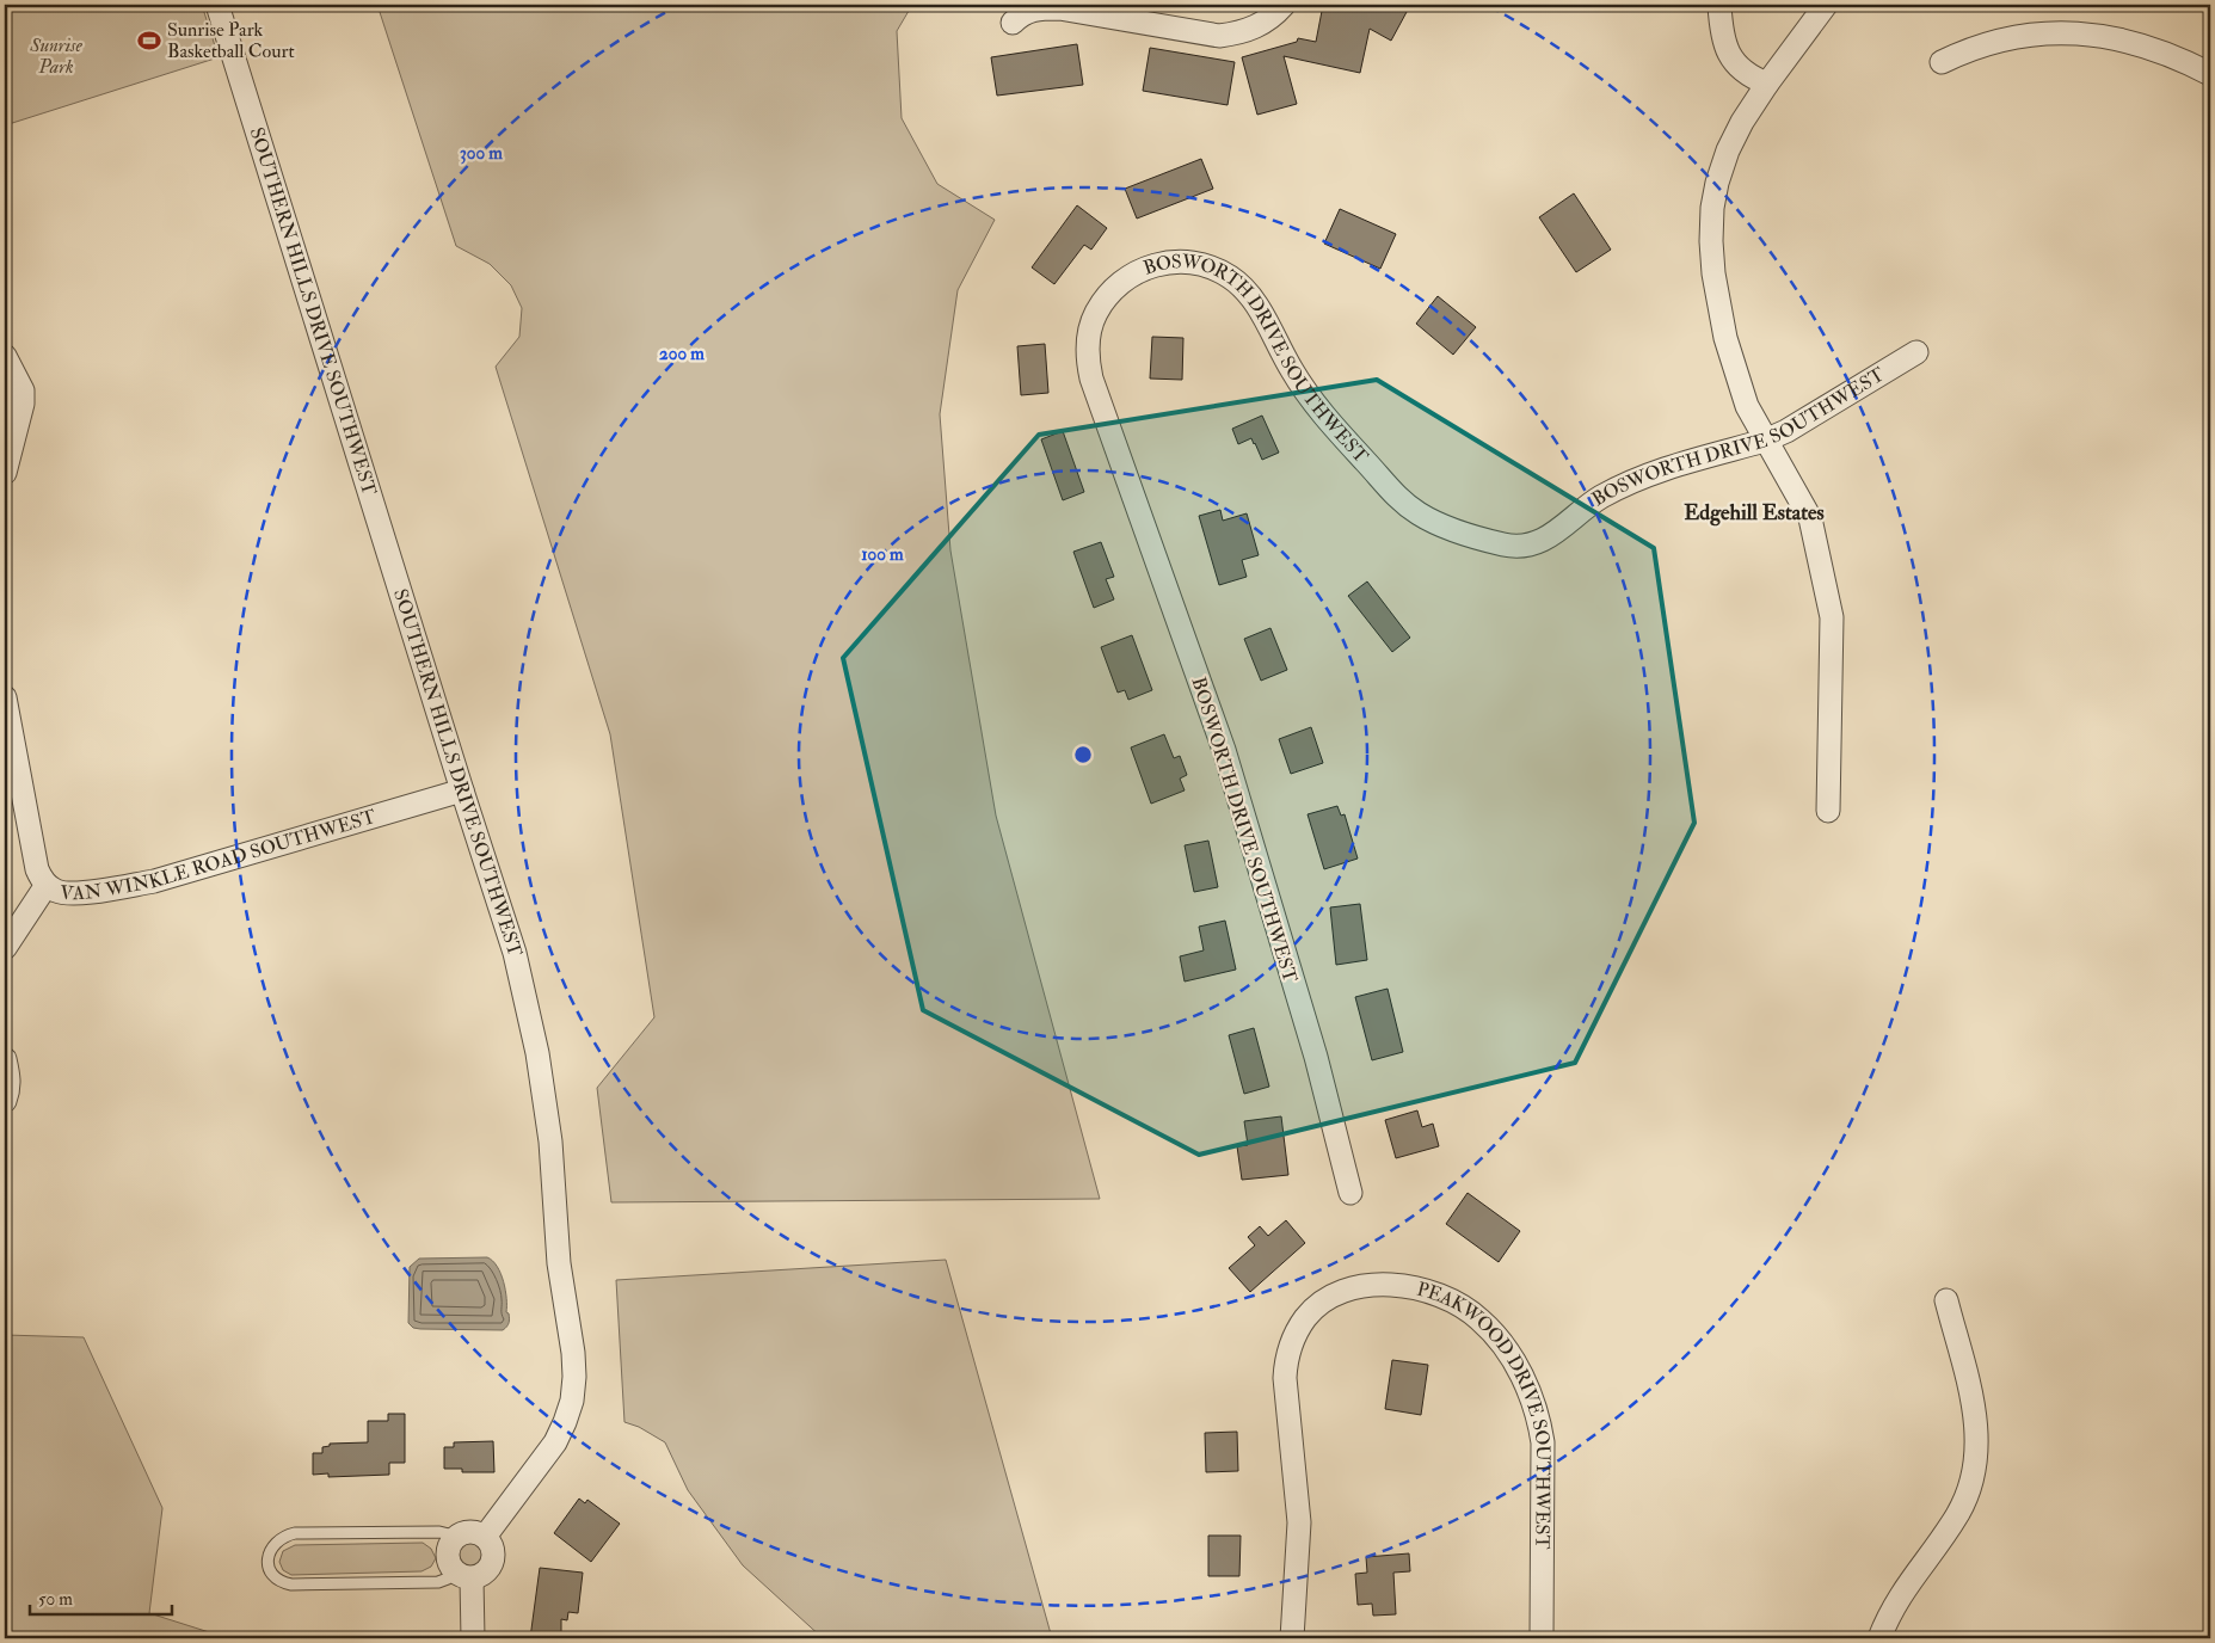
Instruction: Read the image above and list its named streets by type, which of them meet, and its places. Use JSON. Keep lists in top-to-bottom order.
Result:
{
  "streets": {
    "street": [
      "SOUTHERN HILLS DRIVE SOUTHWEST",
      "BOSWORTH DRIVE SOUTHWEST",
      "VAN WINKLE ROAD SOUTHWEST",
      "PEAKWOOD DRIVE SOUTHWEST"
    ]
  },
  "crossings": [
    ["SOUTHERN HILLS DRIVE SOUTHWEST", "VAN WINKLE ROAD SOUTHWEST"]
  ],
  "districts": ["Edgehill Estates"],
  "parks": ["Sunrise Park"],
  "places": {
    "sports": ["Sunrise Park Basketball Court"]
  },
  "scale_bar": "50 m",
  "rings": ["300 m", "200 m", "100 m"]
}
